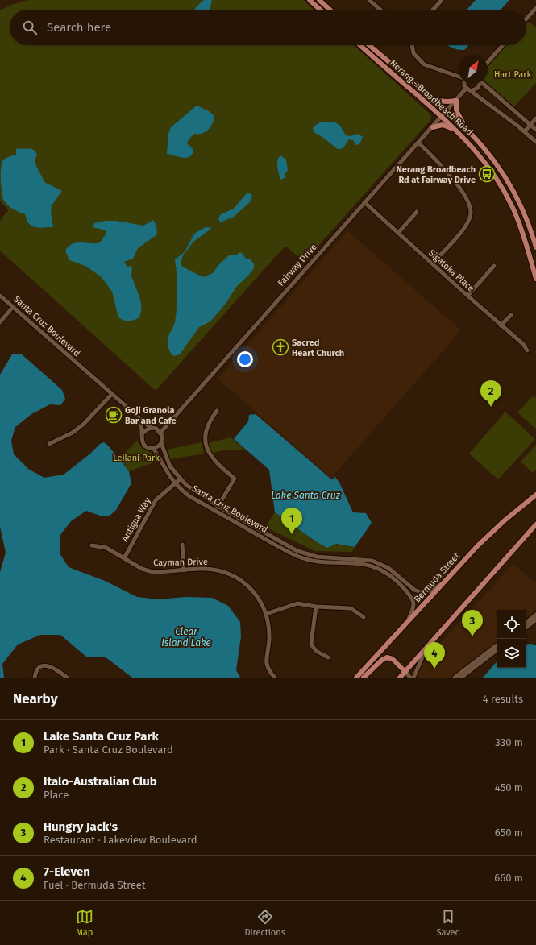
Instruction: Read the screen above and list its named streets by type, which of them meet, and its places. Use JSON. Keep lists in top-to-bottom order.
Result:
{
  "streets": {
    "main road": ["Nerang - Broadbeach Road", "Bermuda Street"],
    "street": [
      "Fairway Drive",
      "Sigatoka Place",
      "Santa Cruz Boulevard",
      "Antigua Way",
      "Cayman Drive"
    ]
  },
  "crossings": [
    ["Nerang - Broadbeach Road", "Fairway Drive"],
    ["Fairway Drive", "Sigatoka Place"],
    ["Fairway Drive", "Santa Cruz Boulevard"],
    ["Santa Cruz Boulevard", "Antigua Way"],
    ["Santa Cruz Boulevard", "Bermuda Street"],
    ["Antigua Way", "Cayman Drive"]
  ],
  "water": ["Lake Santa Cruz", "Clear Island Lake"],
  "parks": ["Hart Park", "Leilani Park"],
  "places": {
    "bus stop": ["Nerang Broadbeach Rd at Fairway Drive"],
    "church": ["Sacred Heart Church"],
    "cafe": ["Goji Granola Bar and Cafe"]
  },
  "north": "top right",
  "page": {
    "search": "Search here",
    "pins": [
      "2",
      "1",
      "3",
      "4"
    ],
    "heading": ["Nearby", "4 results"],
    "list": [
      {
        "mark": "1",
        "name": "Lake Santa Cruz Park",
        "note": "Park · Santa Cruz Boulevard",
        "value": "330 m"
      },
      {
        "mark": "2",
        "name": "Italo-Australian Club",
        "note": "Place",
        "value": "450 m"
      },
      {
        "mark": "3",
        "name": "Hungry Jack's",
        "note": "Restaurant · Lakeview Boulevard",
        "value": "650 m"
      },
      {
        "mark": "4",
        "name": "7-Eleven",
        "note": "Fuel · Bermuda Street",
        "value": "660 m"
      }
    ],
    "nav": ["Map", "Directions", "Saved"]
  }
}
